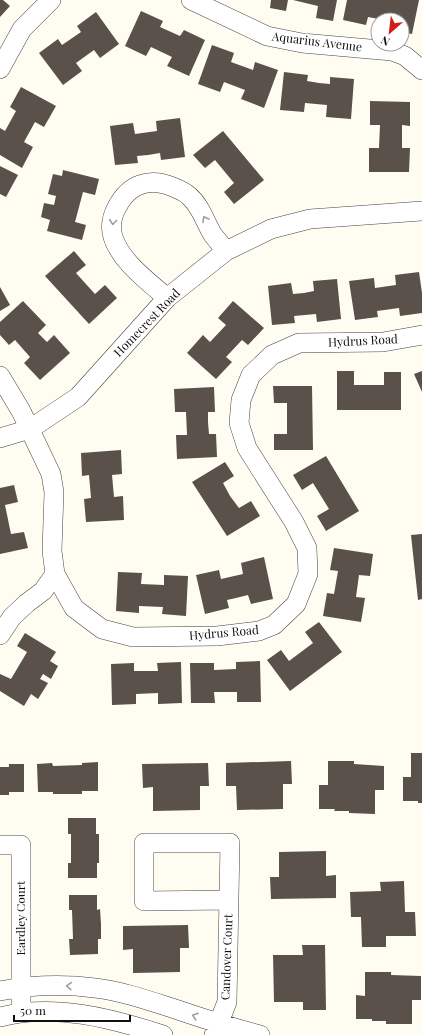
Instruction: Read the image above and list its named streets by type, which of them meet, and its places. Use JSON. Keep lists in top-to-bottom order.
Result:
{
  "streets": {
    "street": [
      "Aquarius Avenue",
      "Homecrest Road",
      "Hydrus Road",
      "Eardley Court",
      "Candover Court"
    ]
  },
  "crossings": [
    ["Homecrest Road", "Hydrus Road"]
  ],
  "scale_bar": "50 m",
  "north": "bottom left"
}
